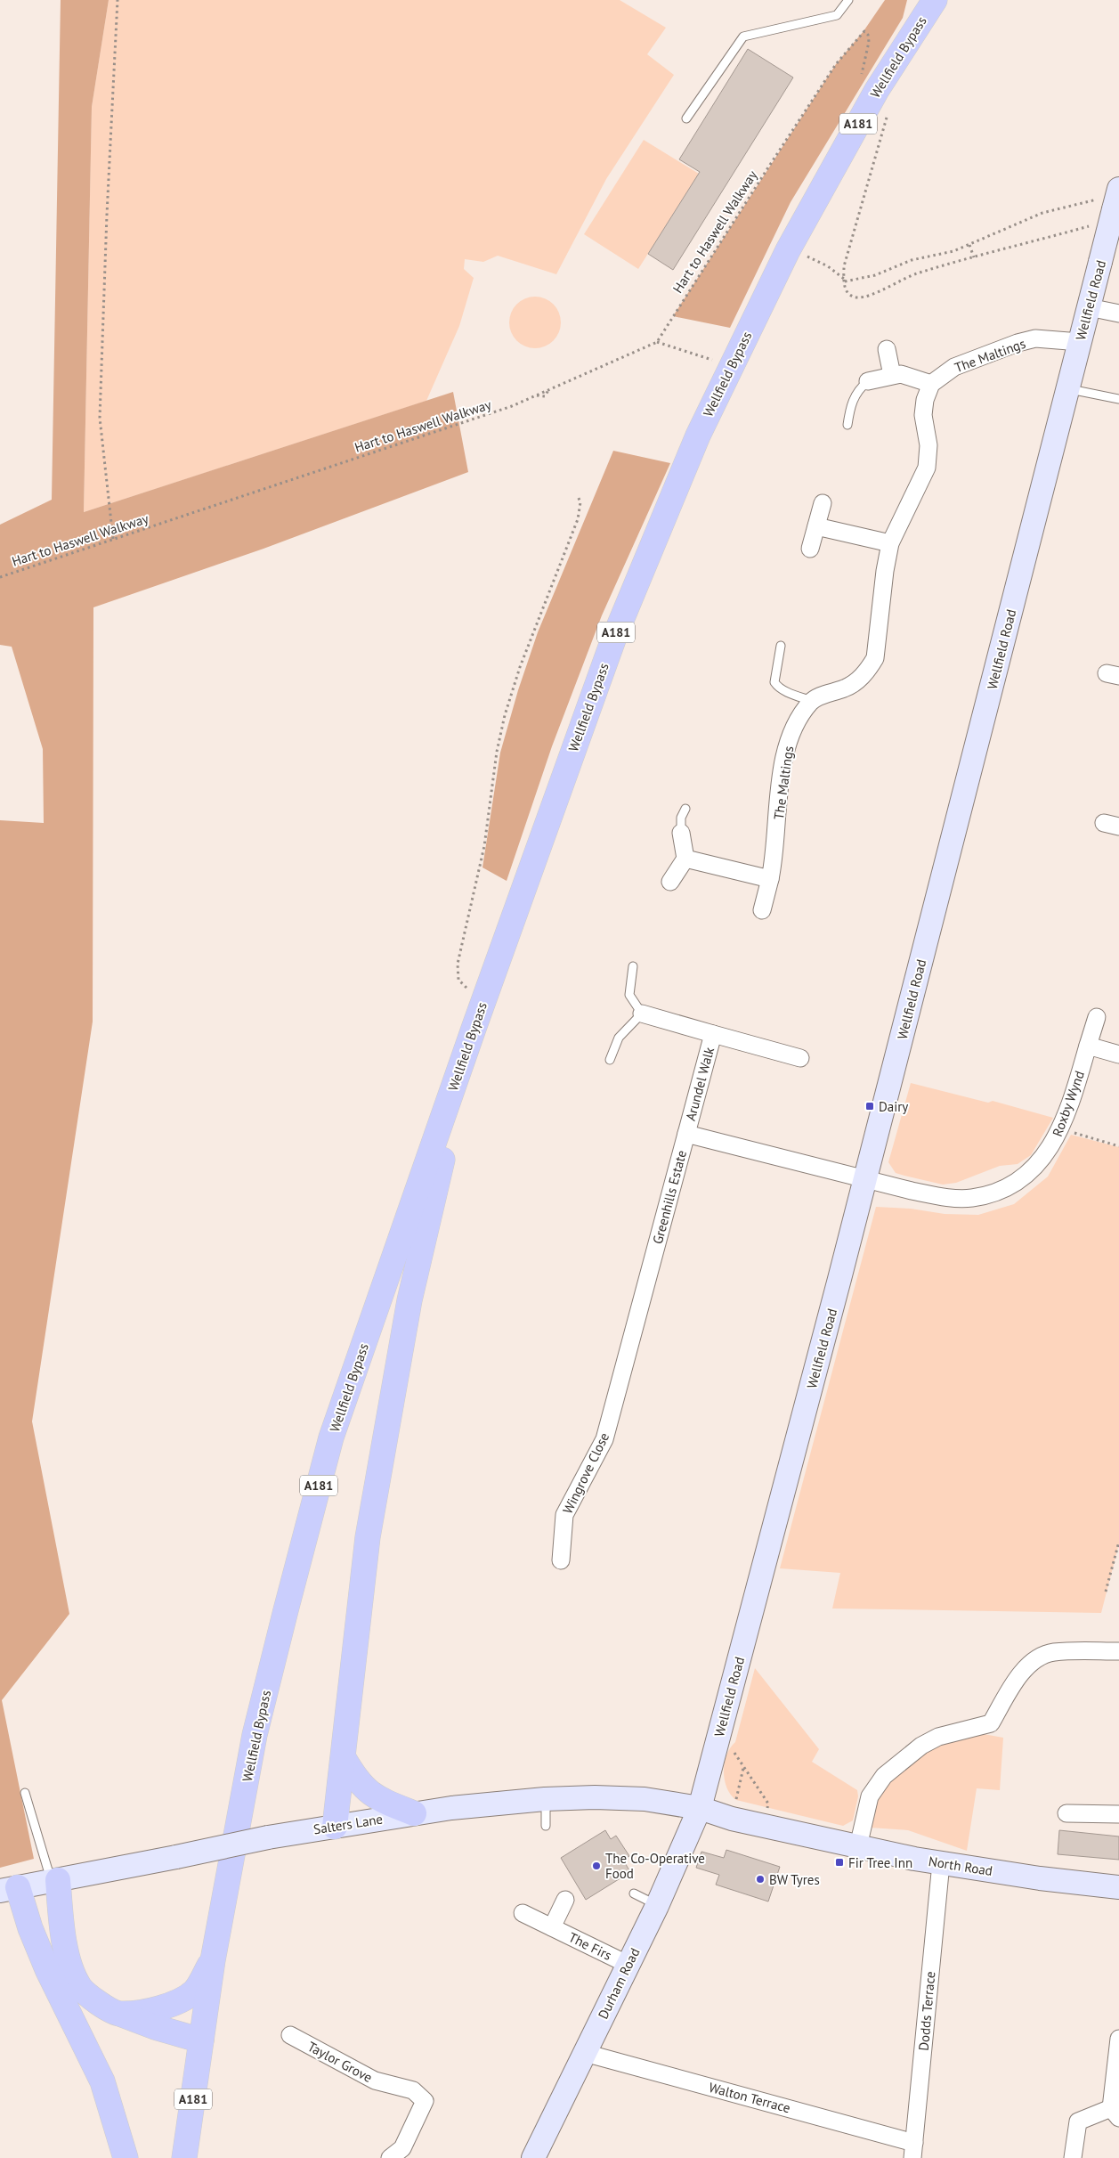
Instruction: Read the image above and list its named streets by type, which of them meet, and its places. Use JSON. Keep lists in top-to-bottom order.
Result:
{
  "streets": {
    "main road": ["Wellfield Bypass", "A181"],
    "street": [
      "Wellfield Road",
      "The Maltings",
      "Arundel Walk",
      "Roxby Wynd",
      "Greenhills Estate",
      "Wingrove Close",
      "Salters Lane",
      "North Road",
      "The Firs",
      "Durham Road",
      "Dodds Terrace",
      "Taylor Grove",
      "Walton Terrace"
    ],
    "path": ["Hart to Haswell Walkway"]
  },
  "crossings": [
    ["Wellfield Bypass", "Hart to Haswell Walkway"],
    ["Wellfield Road", "The Maltings"],
    ["Wellfield Road", "Roxby Wynd"],
    ["Wellfield Road", "Greenhills Estate"],
    ["Wellfield Road", "Salters Lane"],
    ["Wellfield Road", "North Road"],
    ["Wellfield Road", "Durham Road"],
    ["Arundel Walk", "Greenhills Estate"],
    ["Roxby Wynd", "Greenhills Estate"],
    ["Greenhills Estate", "Wingrove Close"],
    ["Salters Lane", "North Road"],
    ["Salters Lane", "Durham Road"],
    ["North Road", "Durham Road"],
    ["North Road", "Dodds Terrace"],
    ["The Firs", "Durham Road"],
    ["Durham Road", "Walton Terrace"],
    ["Dodds Terrace", "Walton Terrace"]
  ],
  "places": {
    "transit": ["Dairy", "Fir Tree Inn"],
    "other": ["The Co-Operative Food", "BW Tyres"]
  }
}
